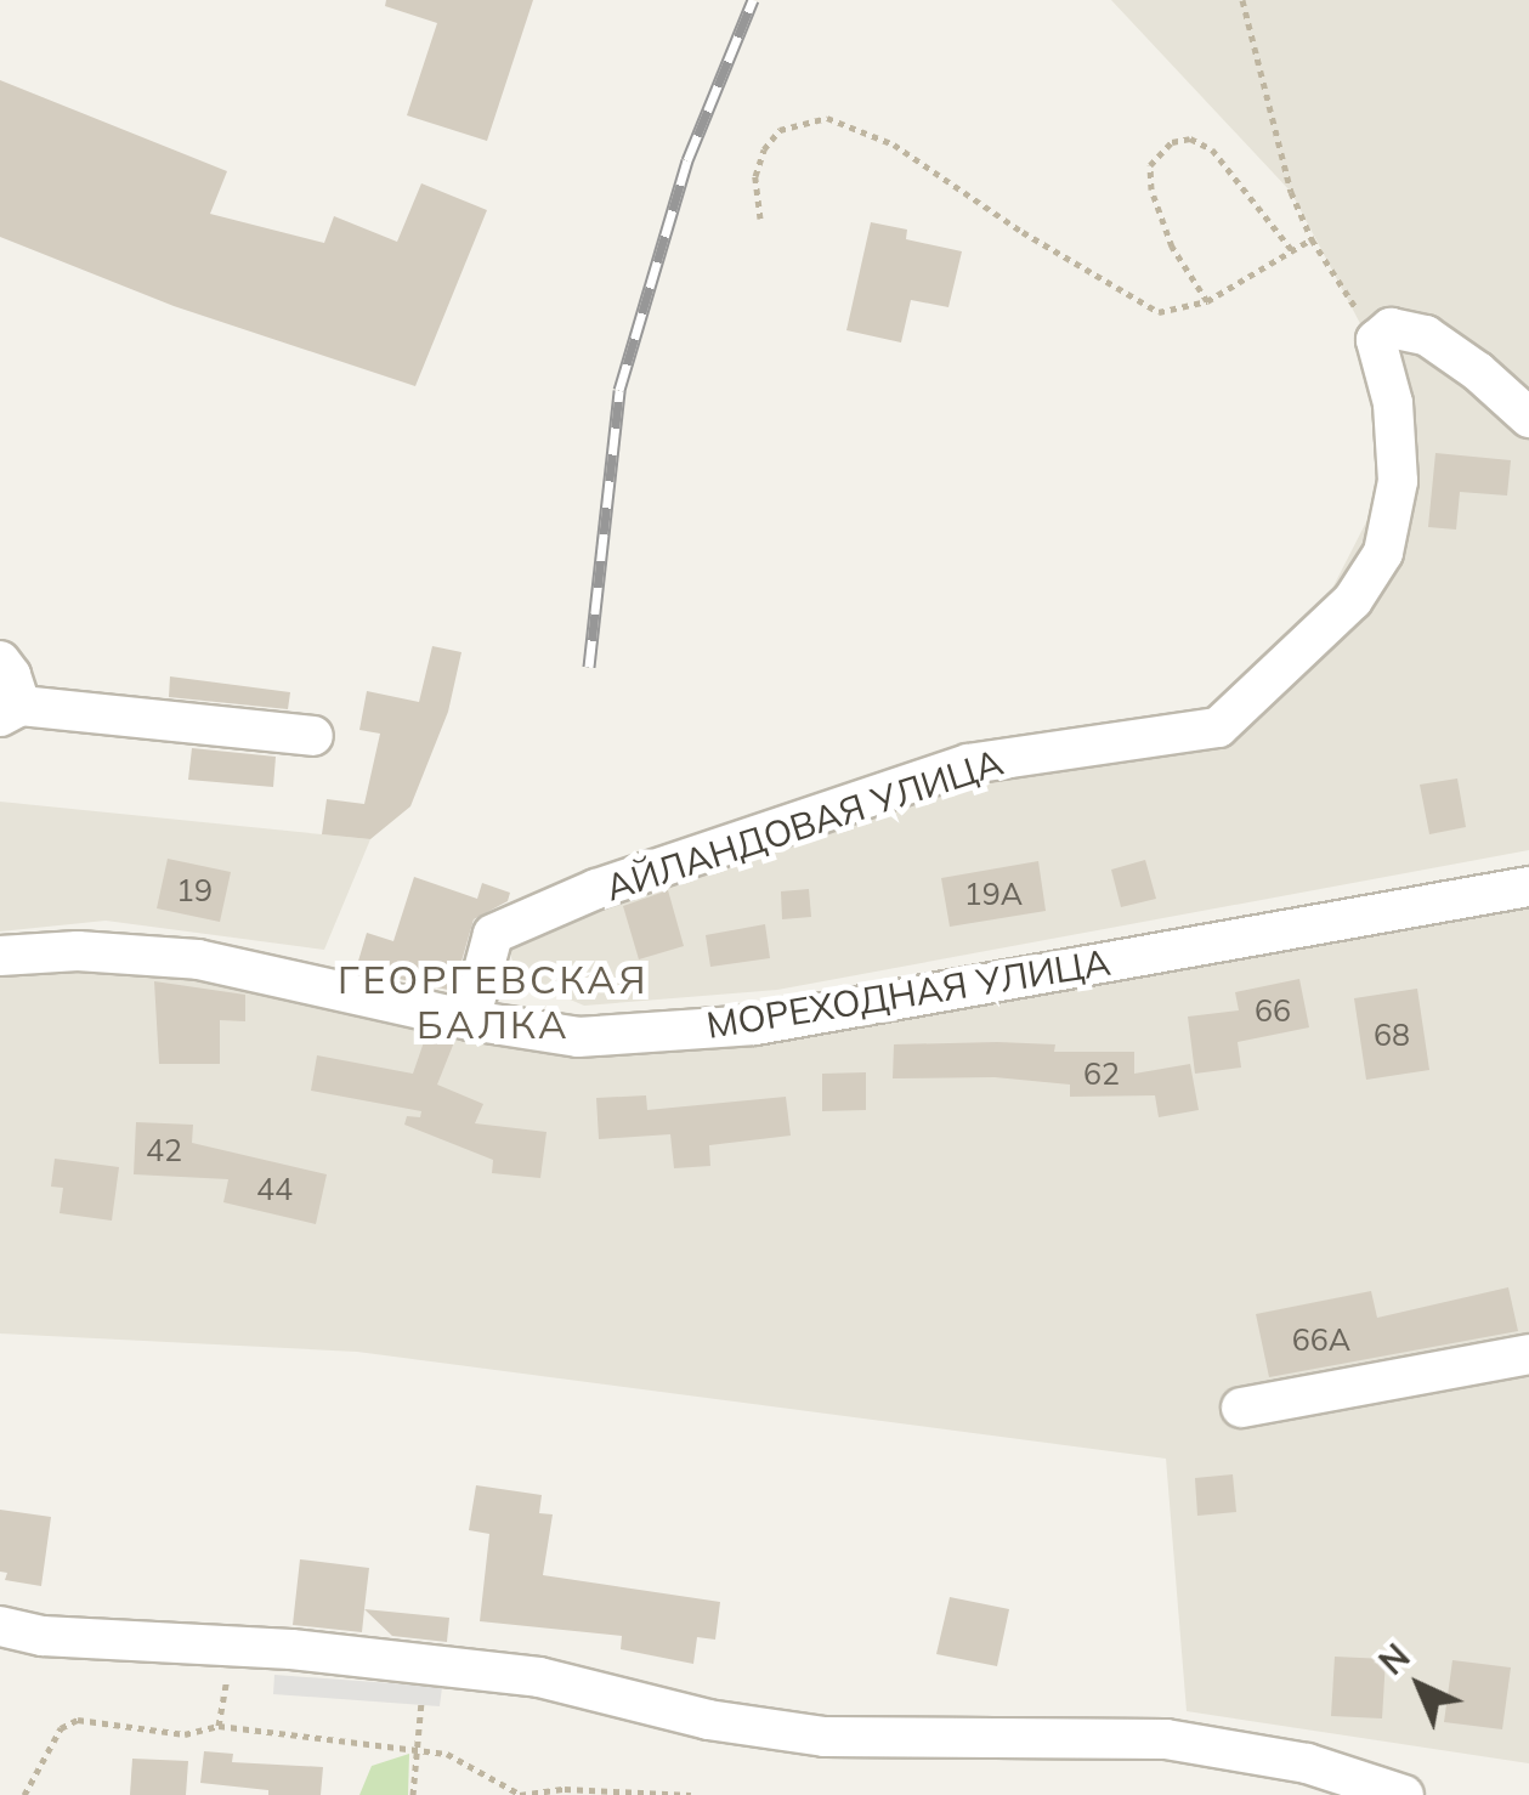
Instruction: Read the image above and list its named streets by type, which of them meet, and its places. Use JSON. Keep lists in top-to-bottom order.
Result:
{
  "streets": {
    "street": ["АЙЛАНДОВАЯ УЛИЦА", "МОРЕХОДНАЯ УЛИЦА"]
  },
  "crossings": [
    ["АЙЛАНДОВАЯ УЛИЦА", "МОРЕХОДНАЯ УЛИЦА"]
  ],
  "districts": ["ГЕОРГЕВСКАЯ БАЛКА"],
  "house_numbers": [
    "19",
    "19А",
    "66",
    "68",
    "62",
    "42",
    "44",
    "66А"
  ],
  "north": "top left"
}
